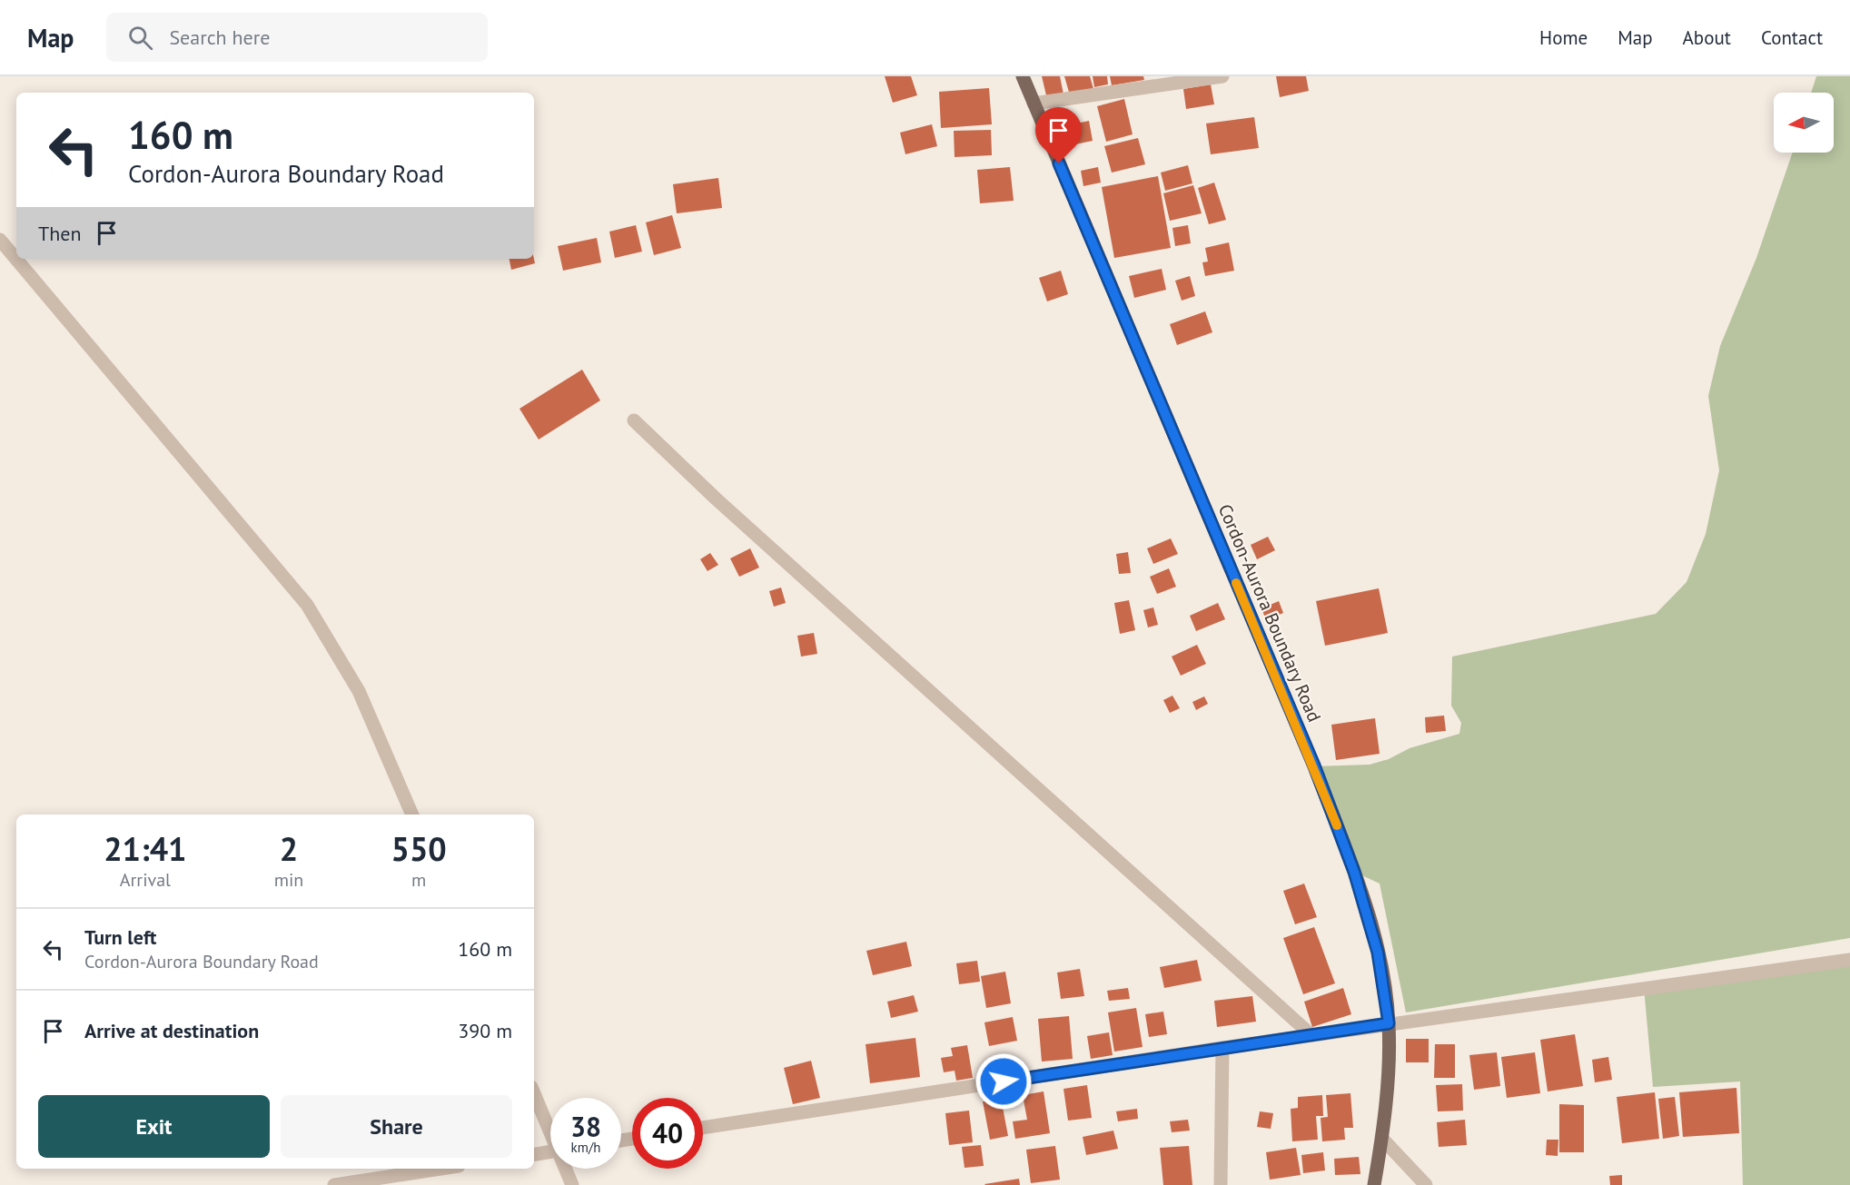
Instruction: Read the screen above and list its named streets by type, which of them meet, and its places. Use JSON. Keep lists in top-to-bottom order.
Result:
{
  "streets": {
    "main road": ["Cordon-Aurora Boundary Road"]
  },
  "north": "left",
  "page": {
    "header": "Map",
    "search": "Search here",
    "nav": [
      "Home",
      "Map",
      "About",
      "Contact"
    ],
    "turn": ["160 m", "Cordon-Aurora Boundary Road"],
    "then": "Then",
    "eta": [
      "21:41",
      "Arrival",
      "2",
      "min",
      "550",
      "m"
    ],
    "list": [
      {
        "name": "Turn left",
        "note": "Cordon-Aurora Boundary Road",
        "value": "160 m"
      },
      {
        "name": "Arrive at destination",
        "value": "390 m"
      }
    ],
    "buttons": ["Exit", "Share"],
    "speed": "38 km/h",
    "limit": "40"
  }
}
